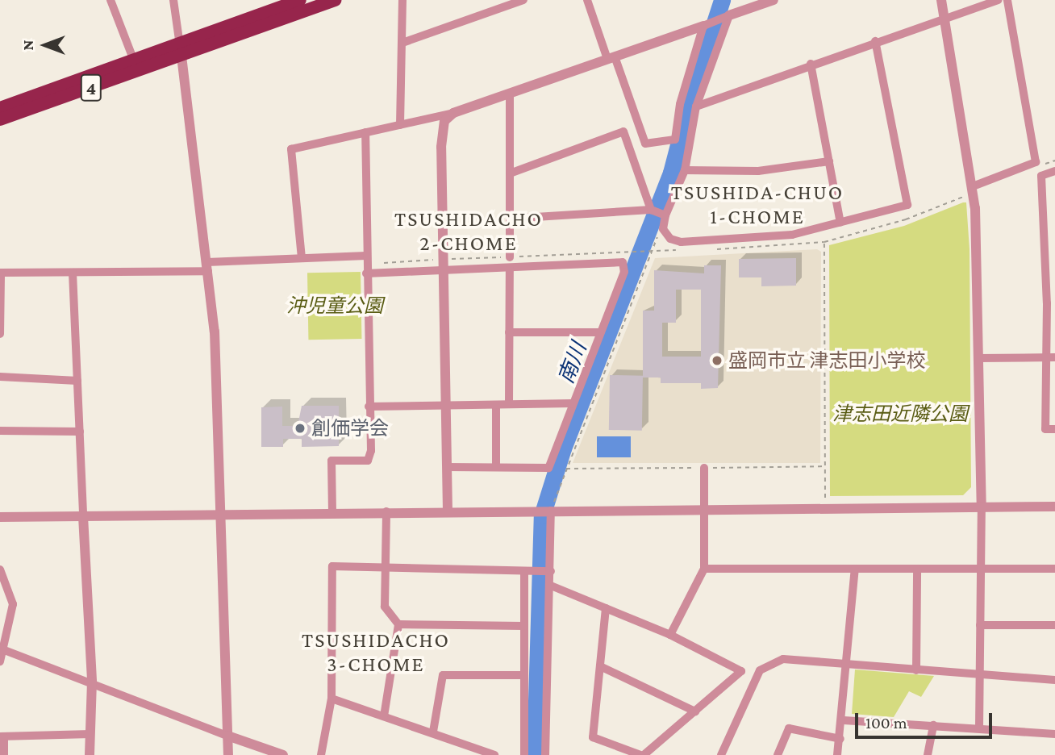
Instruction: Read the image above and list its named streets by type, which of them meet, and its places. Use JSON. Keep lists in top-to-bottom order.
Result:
{
  "streets": {
    "highway": ["4"]
  },
  "districts": ["TSUSHIDA-CHUO 1-CHOME", "TSUSHIDACHO 2-CHOME", "TSUSHIDACHO 3-CHOME"],
  "water": ["南川"],
  "parks": ["沖児童公園", "津志田近隣公園"],
  "places": ["盛岡市立 津志田小学校", "創価学会"],
  "scale_bar": "100 m",
  "north": "left"
}
